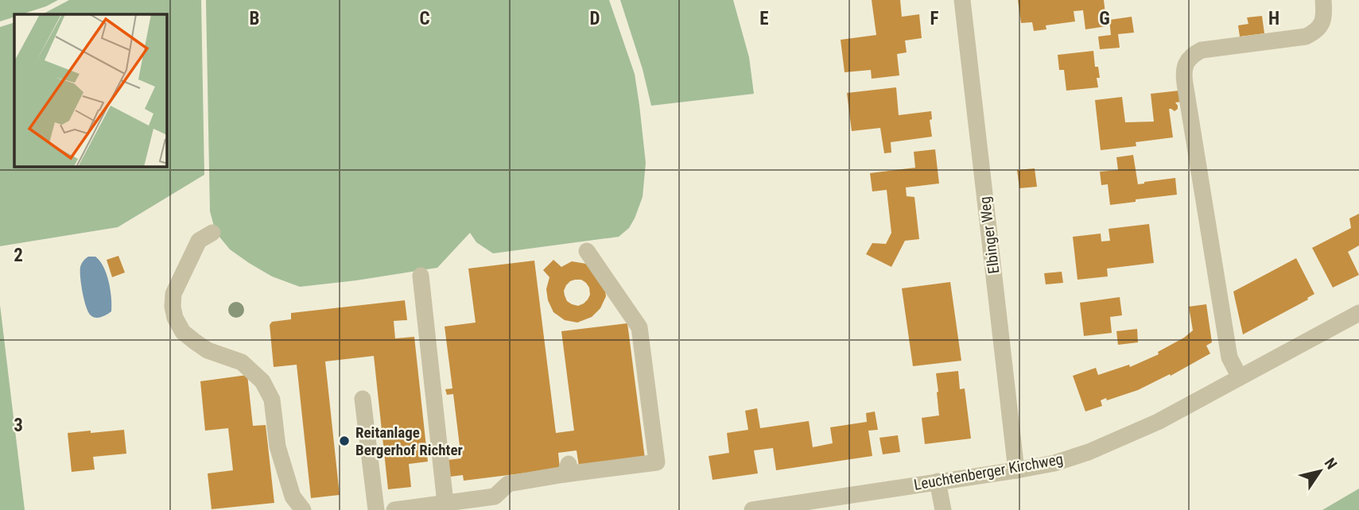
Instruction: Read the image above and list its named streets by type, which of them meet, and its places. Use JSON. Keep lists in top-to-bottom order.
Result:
{
  "streets": {
    "street": ["Elbinger Weg", "Leuchtenberger Kirchweg"]
  },
  "crossings": [
    ["Elbinger Weg", "Leuchtenberger Kirchweg"]
  ],
  "places": ["Reitanlage Bergerhof Richter"],
  "north": "top right",
  "grid": {
    "columns": [
      "B",
      "C",
      "D",
      "E",
      "F",
      "G",
      "H"
    ],
    "rows": ["2", "3"]
  }
}
